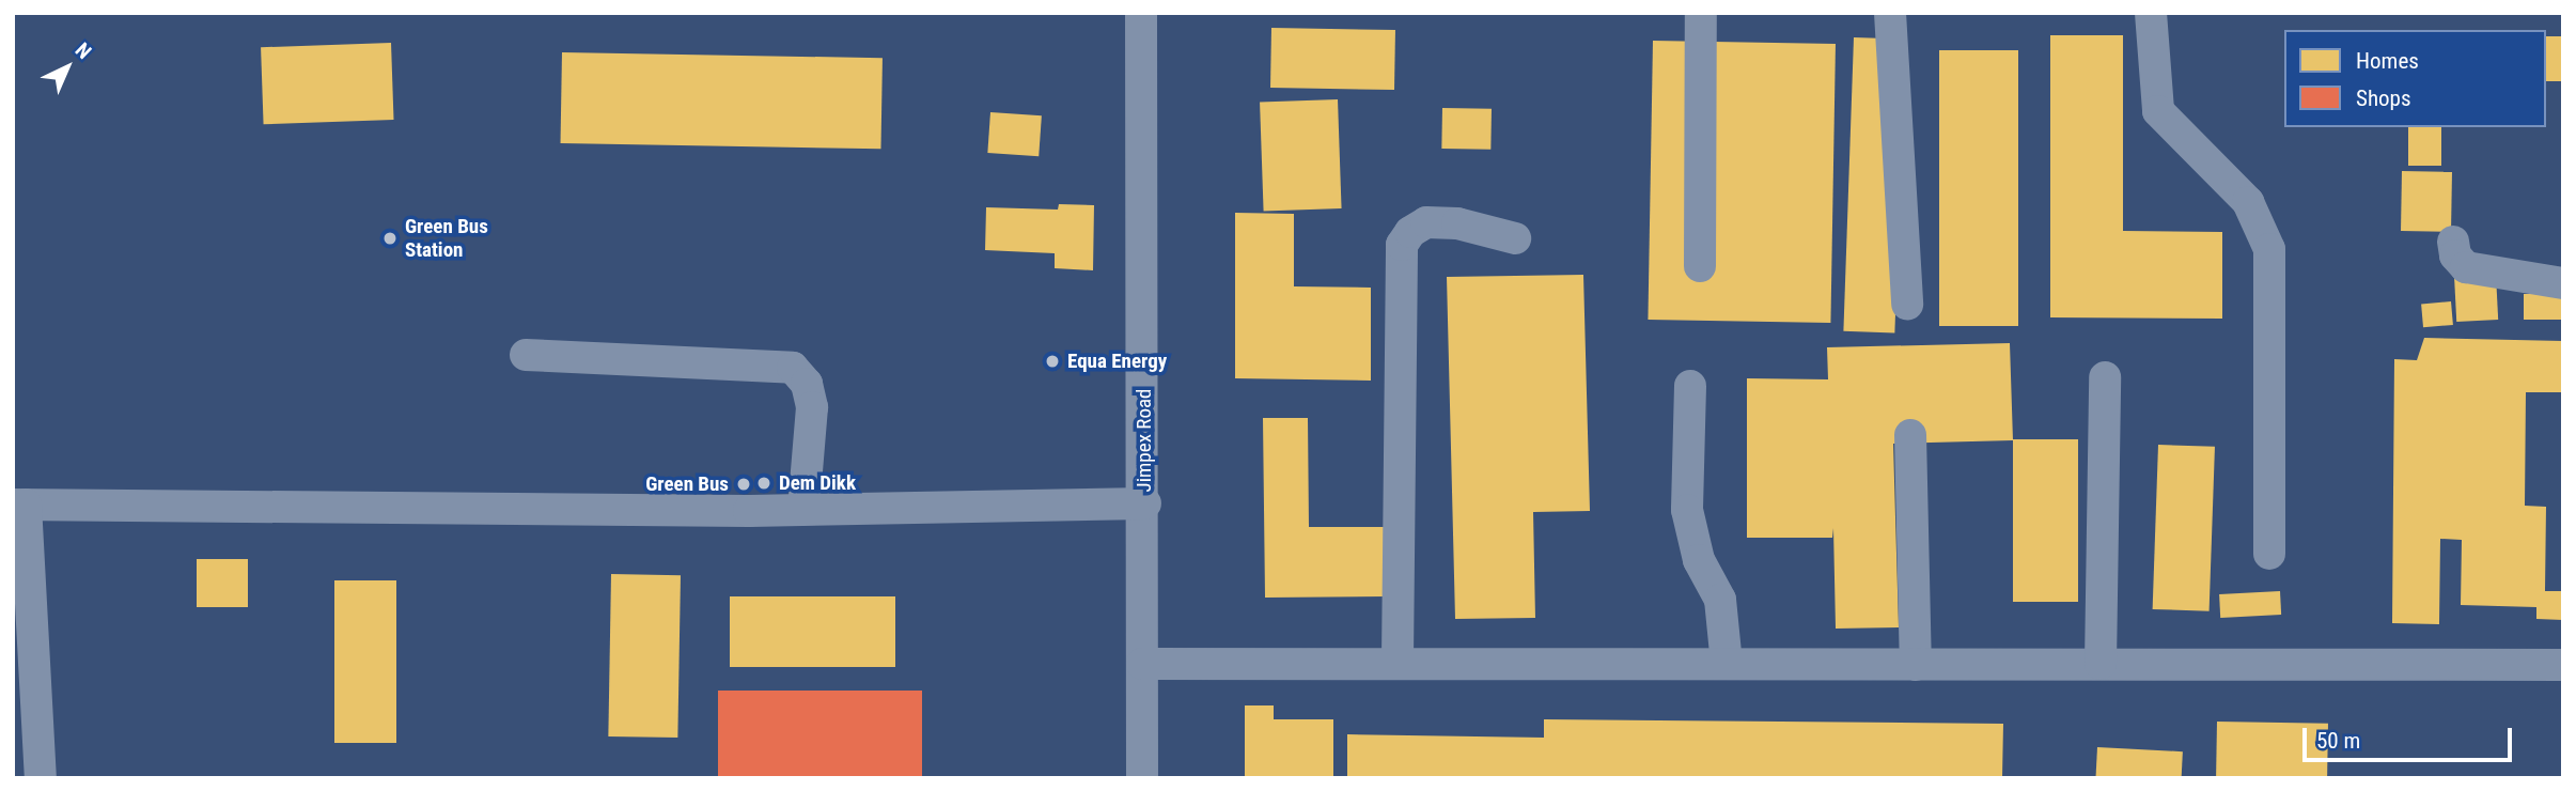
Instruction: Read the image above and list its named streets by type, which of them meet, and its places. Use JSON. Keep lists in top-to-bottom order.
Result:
{
  "streets": {
    "street": ["Jimpex Road"]
  },
  "places": [
    "Green Bus Station",
    "Equa Energy",
    "Dem Dikk",
    "Green Bus"
  ],
  "legend": ["Homes", "Shops"],
  "scale_bar": "50 m",
  "north": "top right"
}
